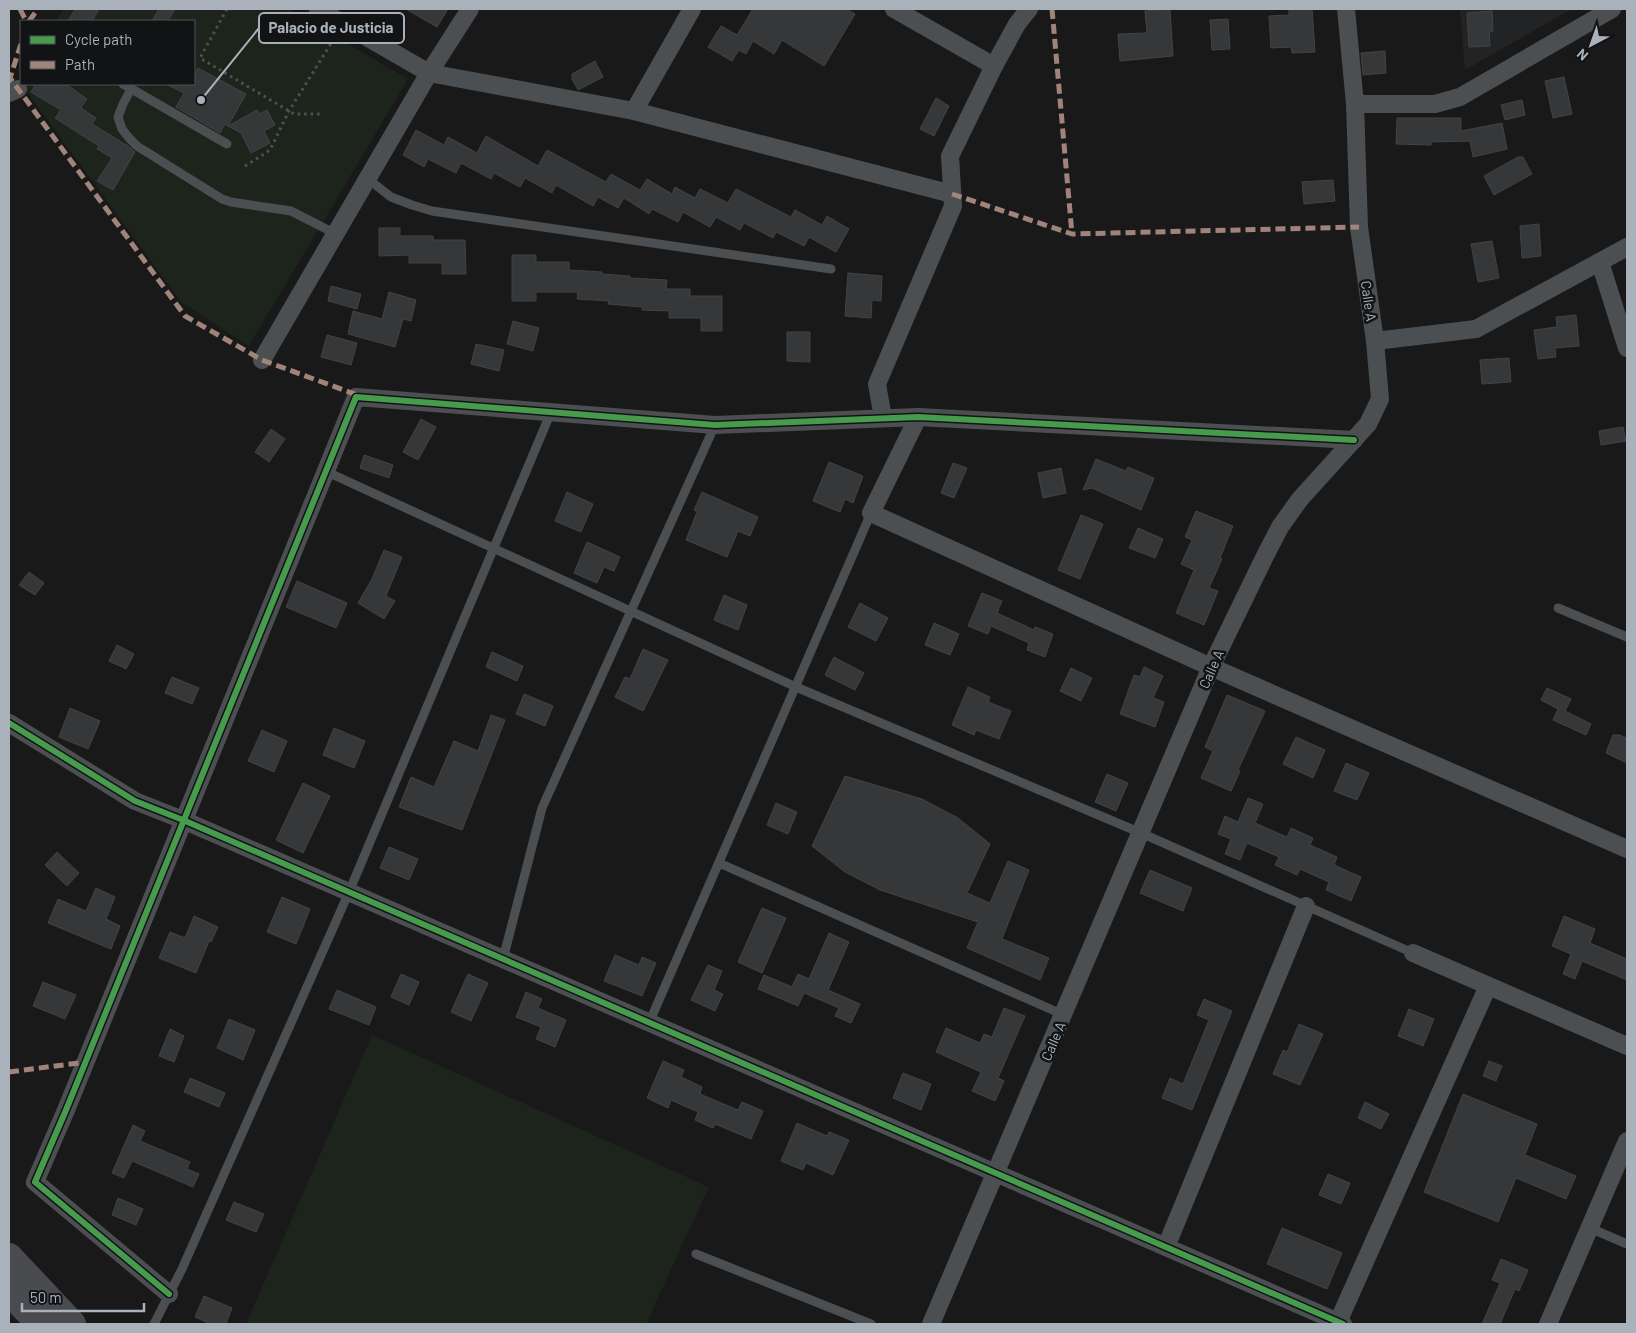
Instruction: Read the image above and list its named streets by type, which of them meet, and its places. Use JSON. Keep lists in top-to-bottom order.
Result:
{
  "streets": {
    "street": ["Calle A"]
  },
  "places": ["Palacio de Justicia"],
  "legend": ["Cycle path", "Path"],
  "scale_bar": "50 m",
  "north": "bottom left"
}
